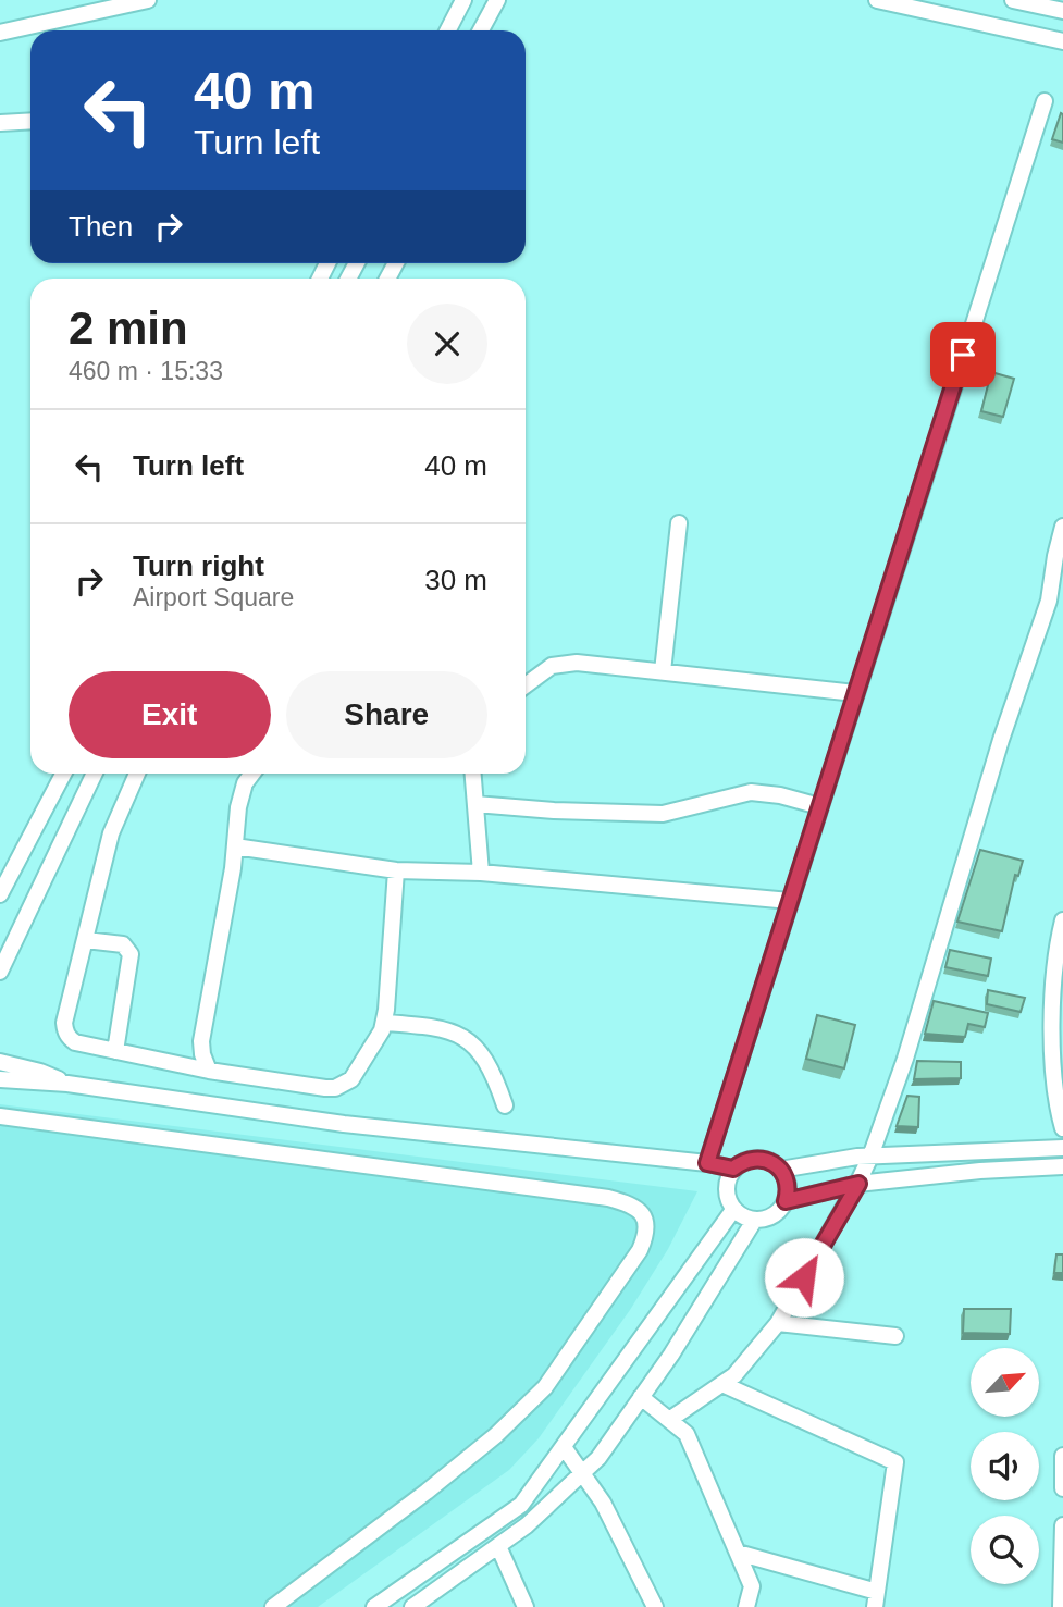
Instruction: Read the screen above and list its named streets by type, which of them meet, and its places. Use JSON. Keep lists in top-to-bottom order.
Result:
{
  "north": "top right",
  "page": {
    "turn": ["40 m", "Turn left"],
    "then": "Then",
    "heading": ["2 min", "460 m · 15:33"],
    "list": [
      {
        "name": "Turn left",
        "value": "40 m"
      },
      {
        "name": "Turn right",
        "note": "Airport Square",
        "value": "30 m"
      }
    ],
    "buttons": ["Exit", "Share"]
  }
}
